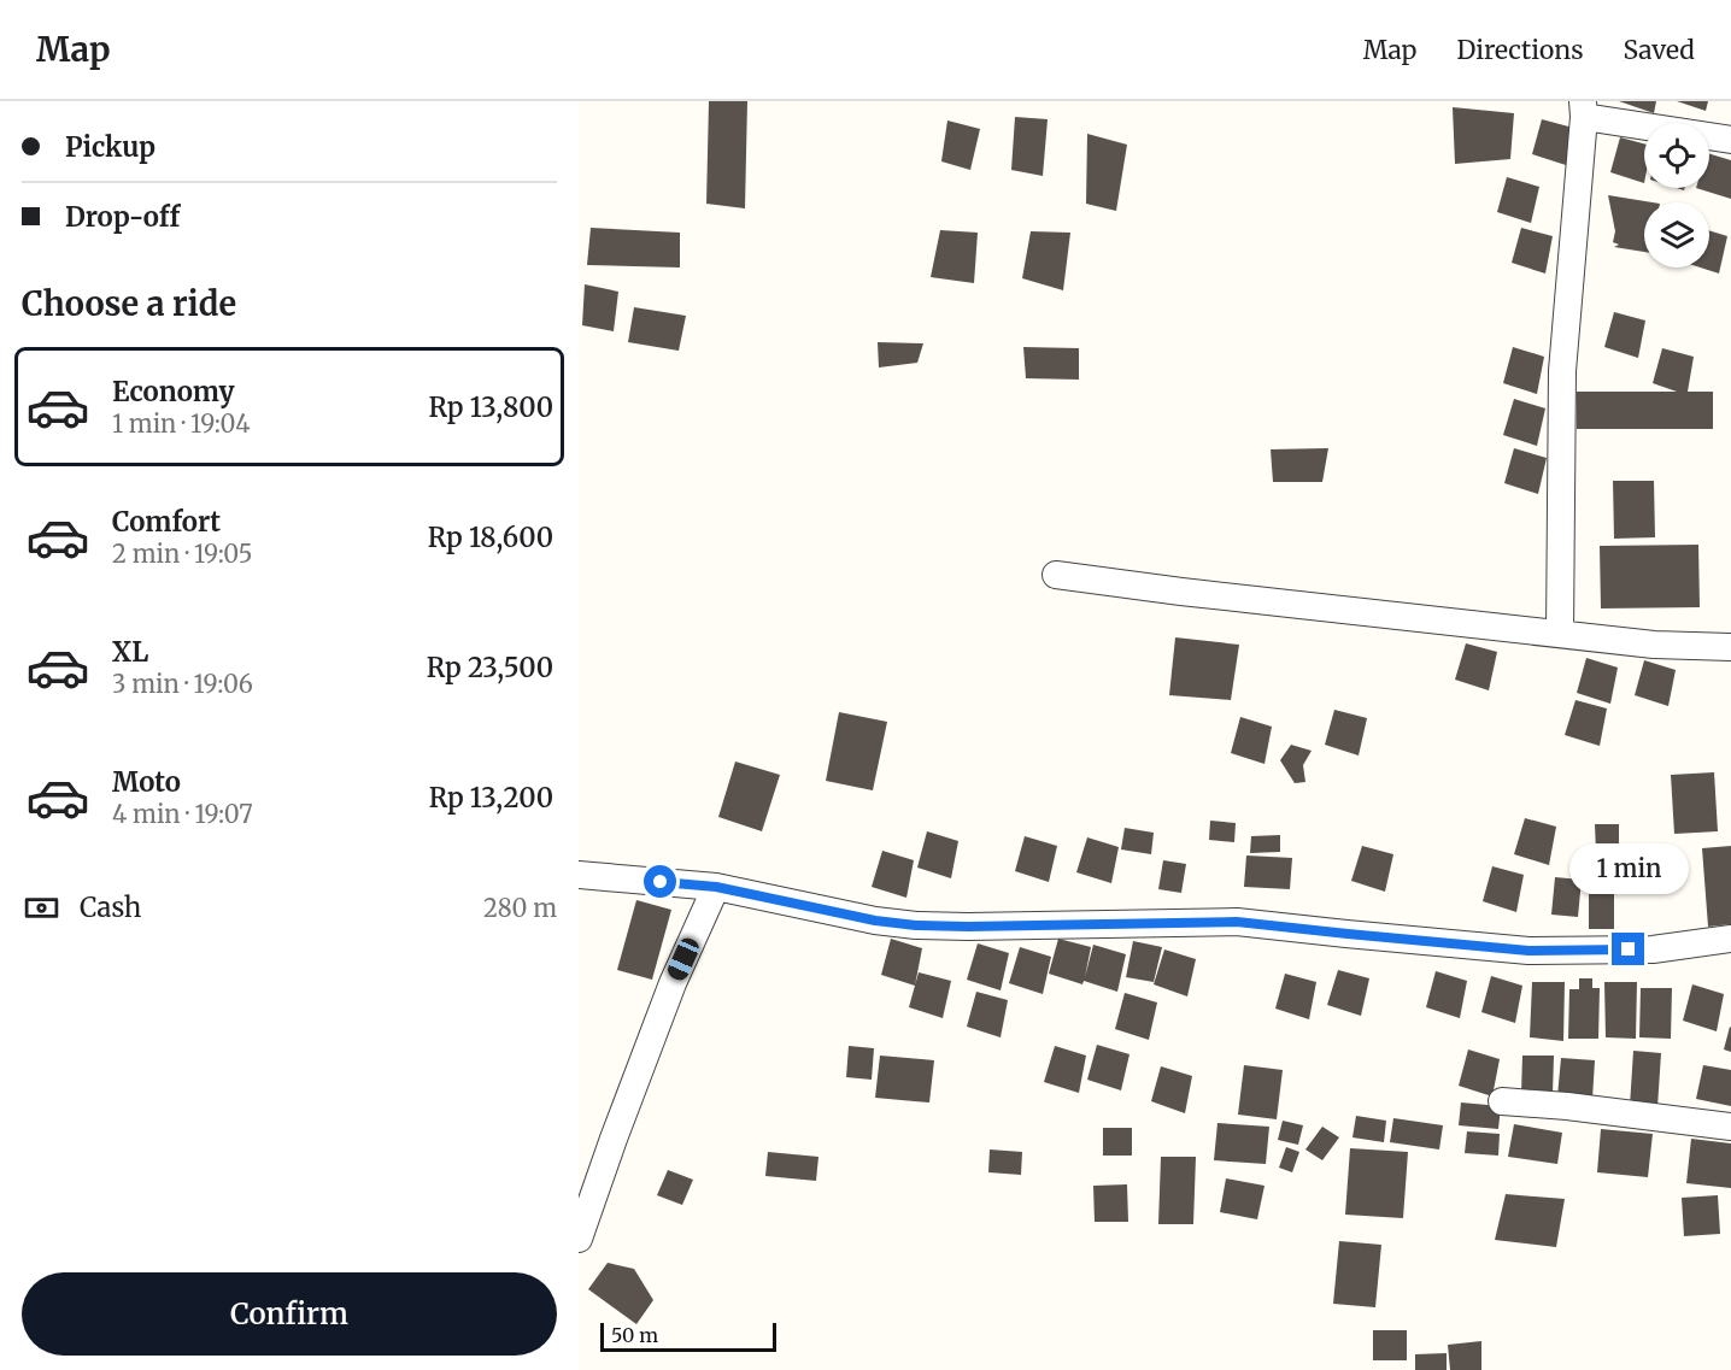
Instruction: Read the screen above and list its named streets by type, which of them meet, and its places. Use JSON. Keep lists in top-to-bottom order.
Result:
{
  "scale_bar": "50 m",
  "page": {
    "header": "Map",
    "nav": ["Map", "Directions", "Saved"],
    "banner": ["Pickup", "Drop-off"],
    "heading": "Choose a ride",
    "list": [
      {
        "name": "Economy",
        "note": "1 min · 19:04",
        "value": "Rp 13,800"
      },
      {
        "name": "Comfort",
        "note": "2 min · 19:05",
        "value": "Rp 18,600"
      },
      {
        "name": "XL",
        "note": "3 min · 19:06",
        "value": "Rp 23,500"
      },
      {
        "name": "Moto",
        "note": "4 min · 19:07",
        "value": "Rp 13,200"
      }
    ],
    "bubble": "1 min",
    "pay": ["Cash", "280 m"],
    "buttons": "Confirm",
    "scale": "50 m"
  }
}
